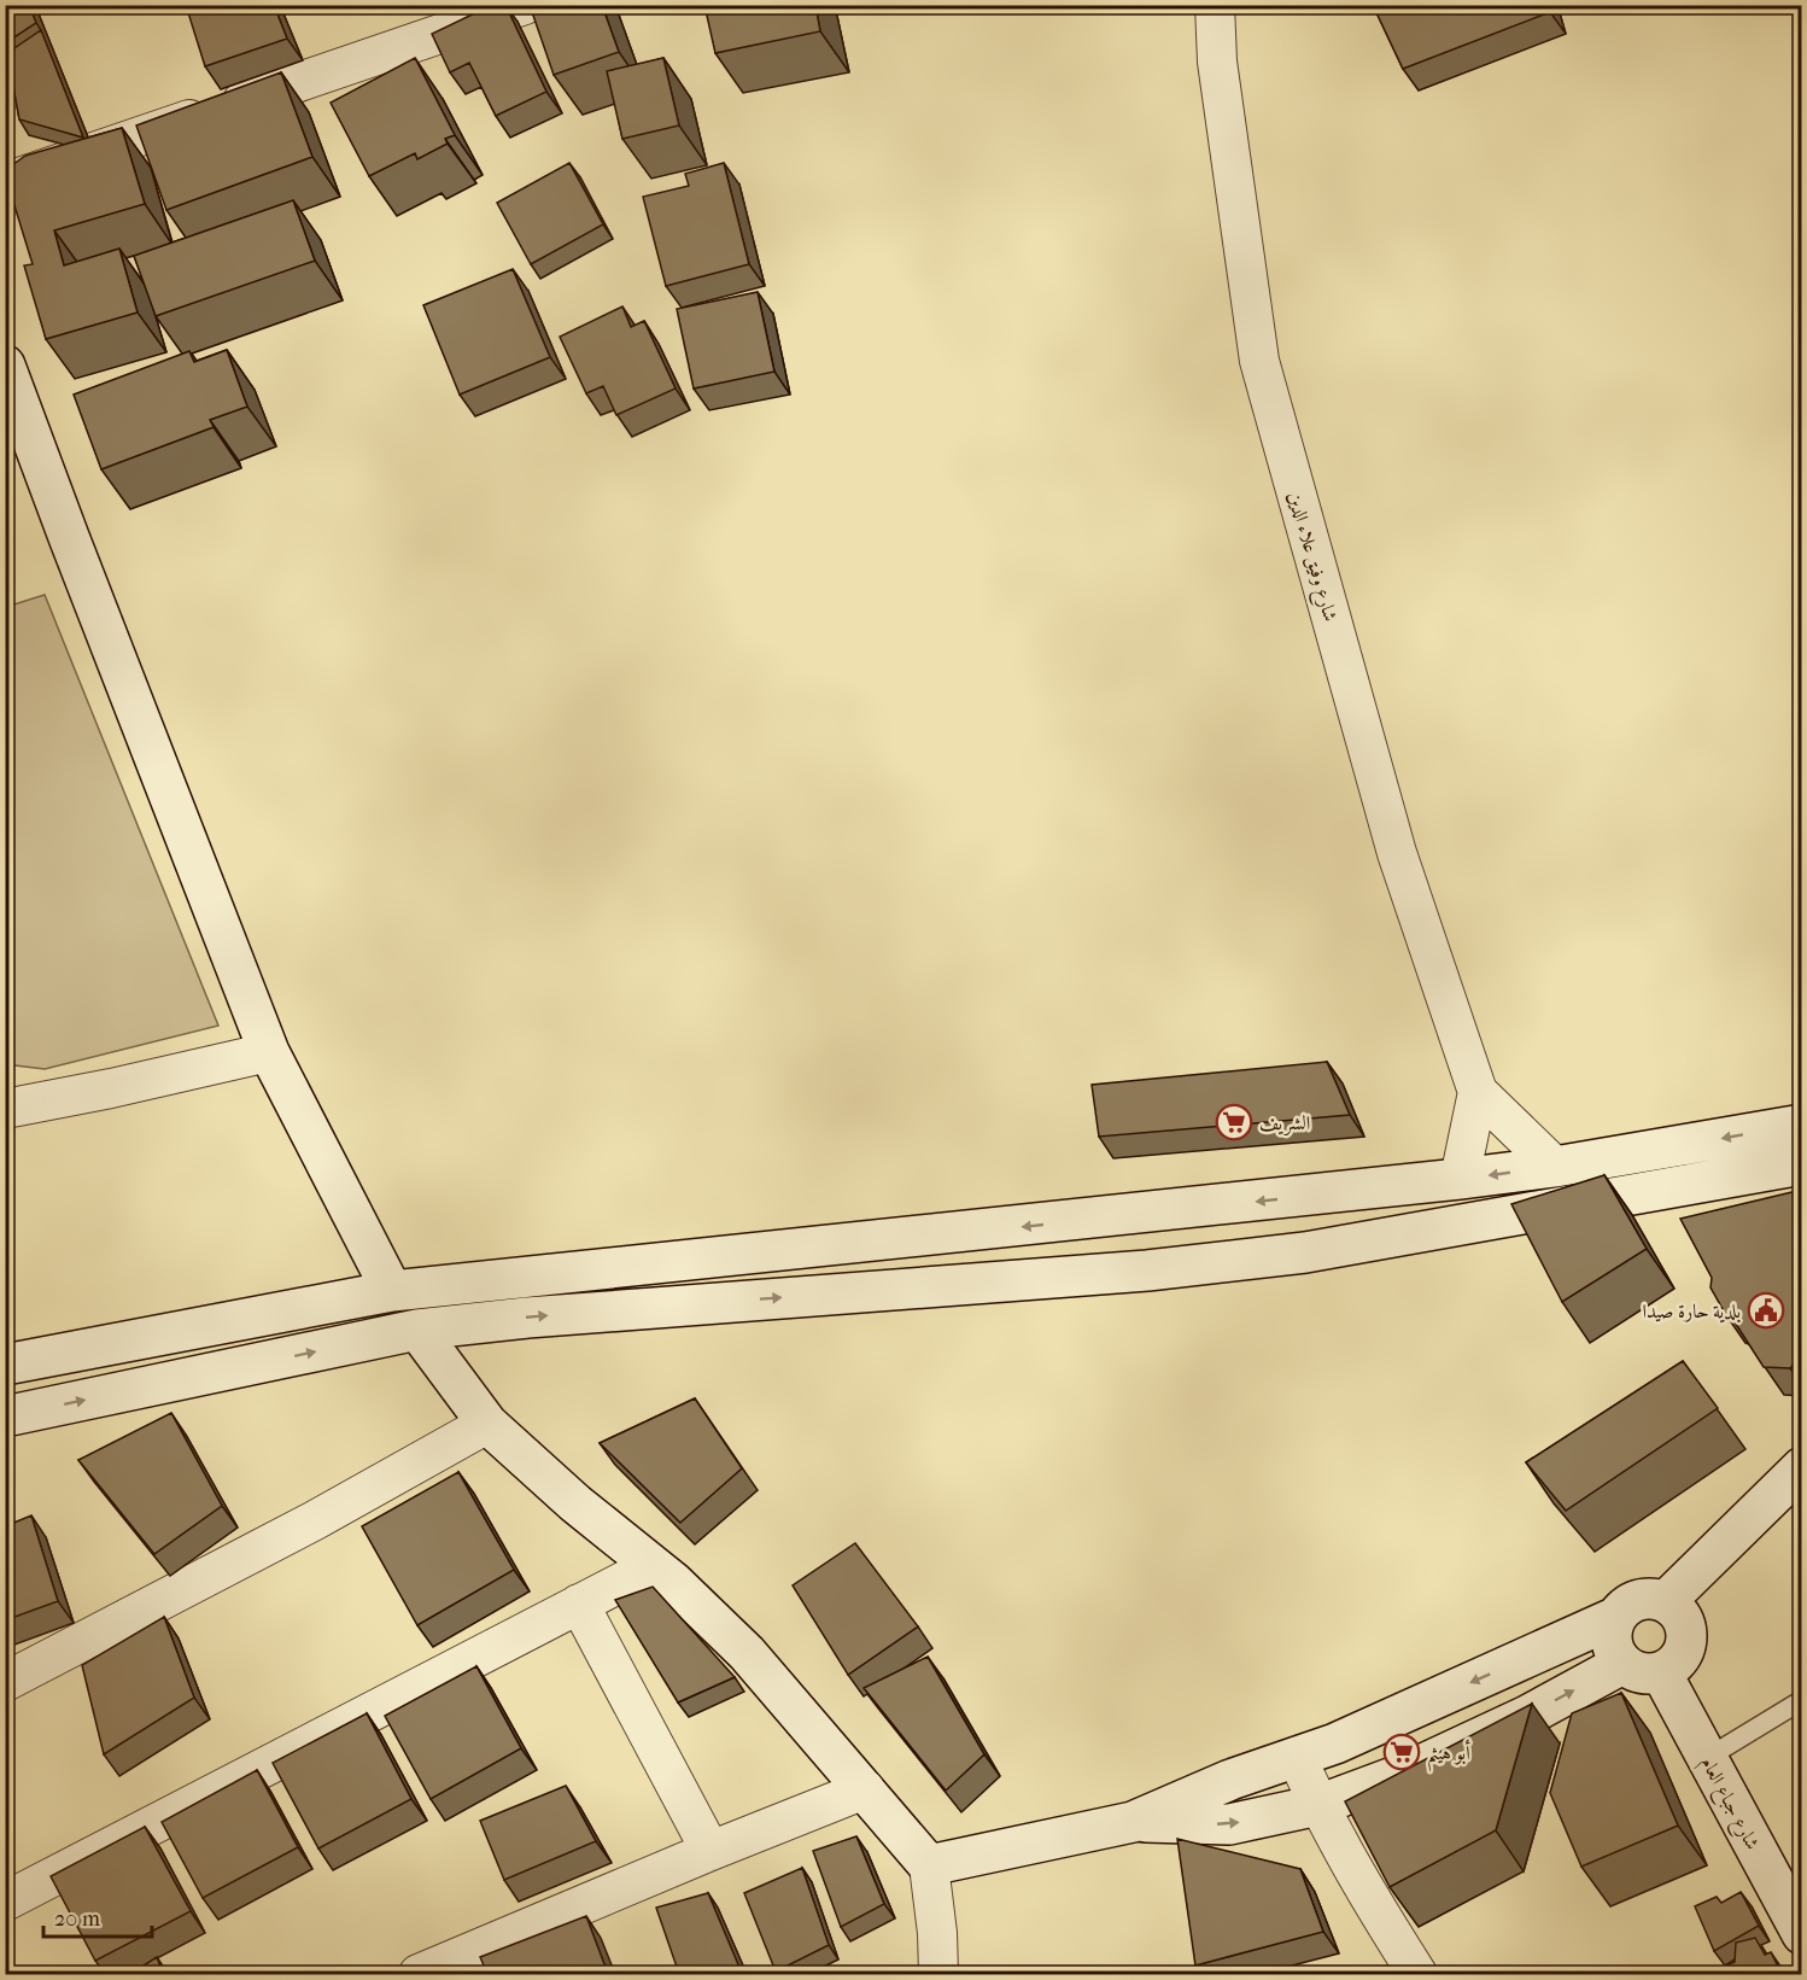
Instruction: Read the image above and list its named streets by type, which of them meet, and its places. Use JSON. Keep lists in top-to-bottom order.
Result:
{
  "streets": {
    "main road": ["شارع جباع العام"],
    "street": ["شارع وفيق علاء الدين"]
  },
  "places": {
    "supermarket": ["الشريف", "أبو هيثم"],
    "public building": ["بلدية حارة صيدا"]
  },
  "scale_bar": "20 m"
}
